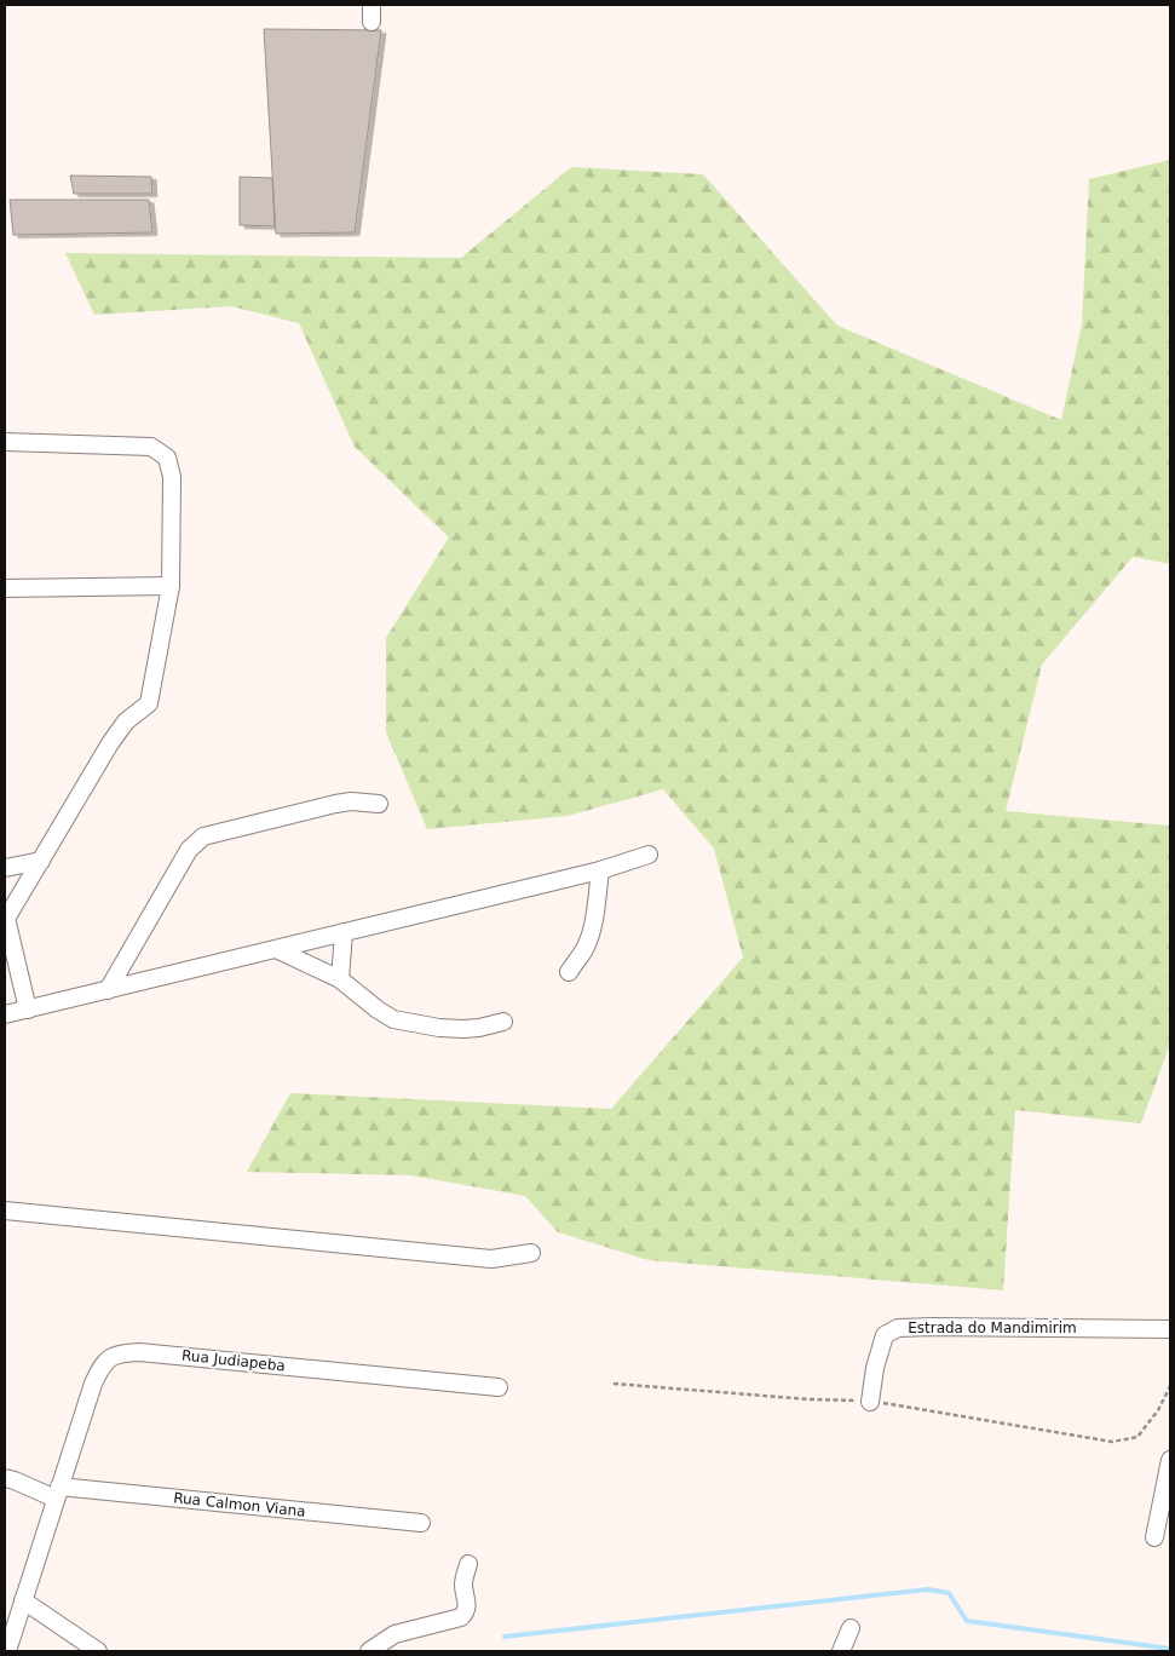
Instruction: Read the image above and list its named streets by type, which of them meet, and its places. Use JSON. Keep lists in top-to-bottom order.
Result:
{
  "streets": {
    "street": ["Estrada do Mandimirim", "Rua Judiapeba", "Rua Calmon Viana"]
  },
  "crossings": [
    ["Rua Judiapeba", "Rua Calmon Viana"]
  ]
}
